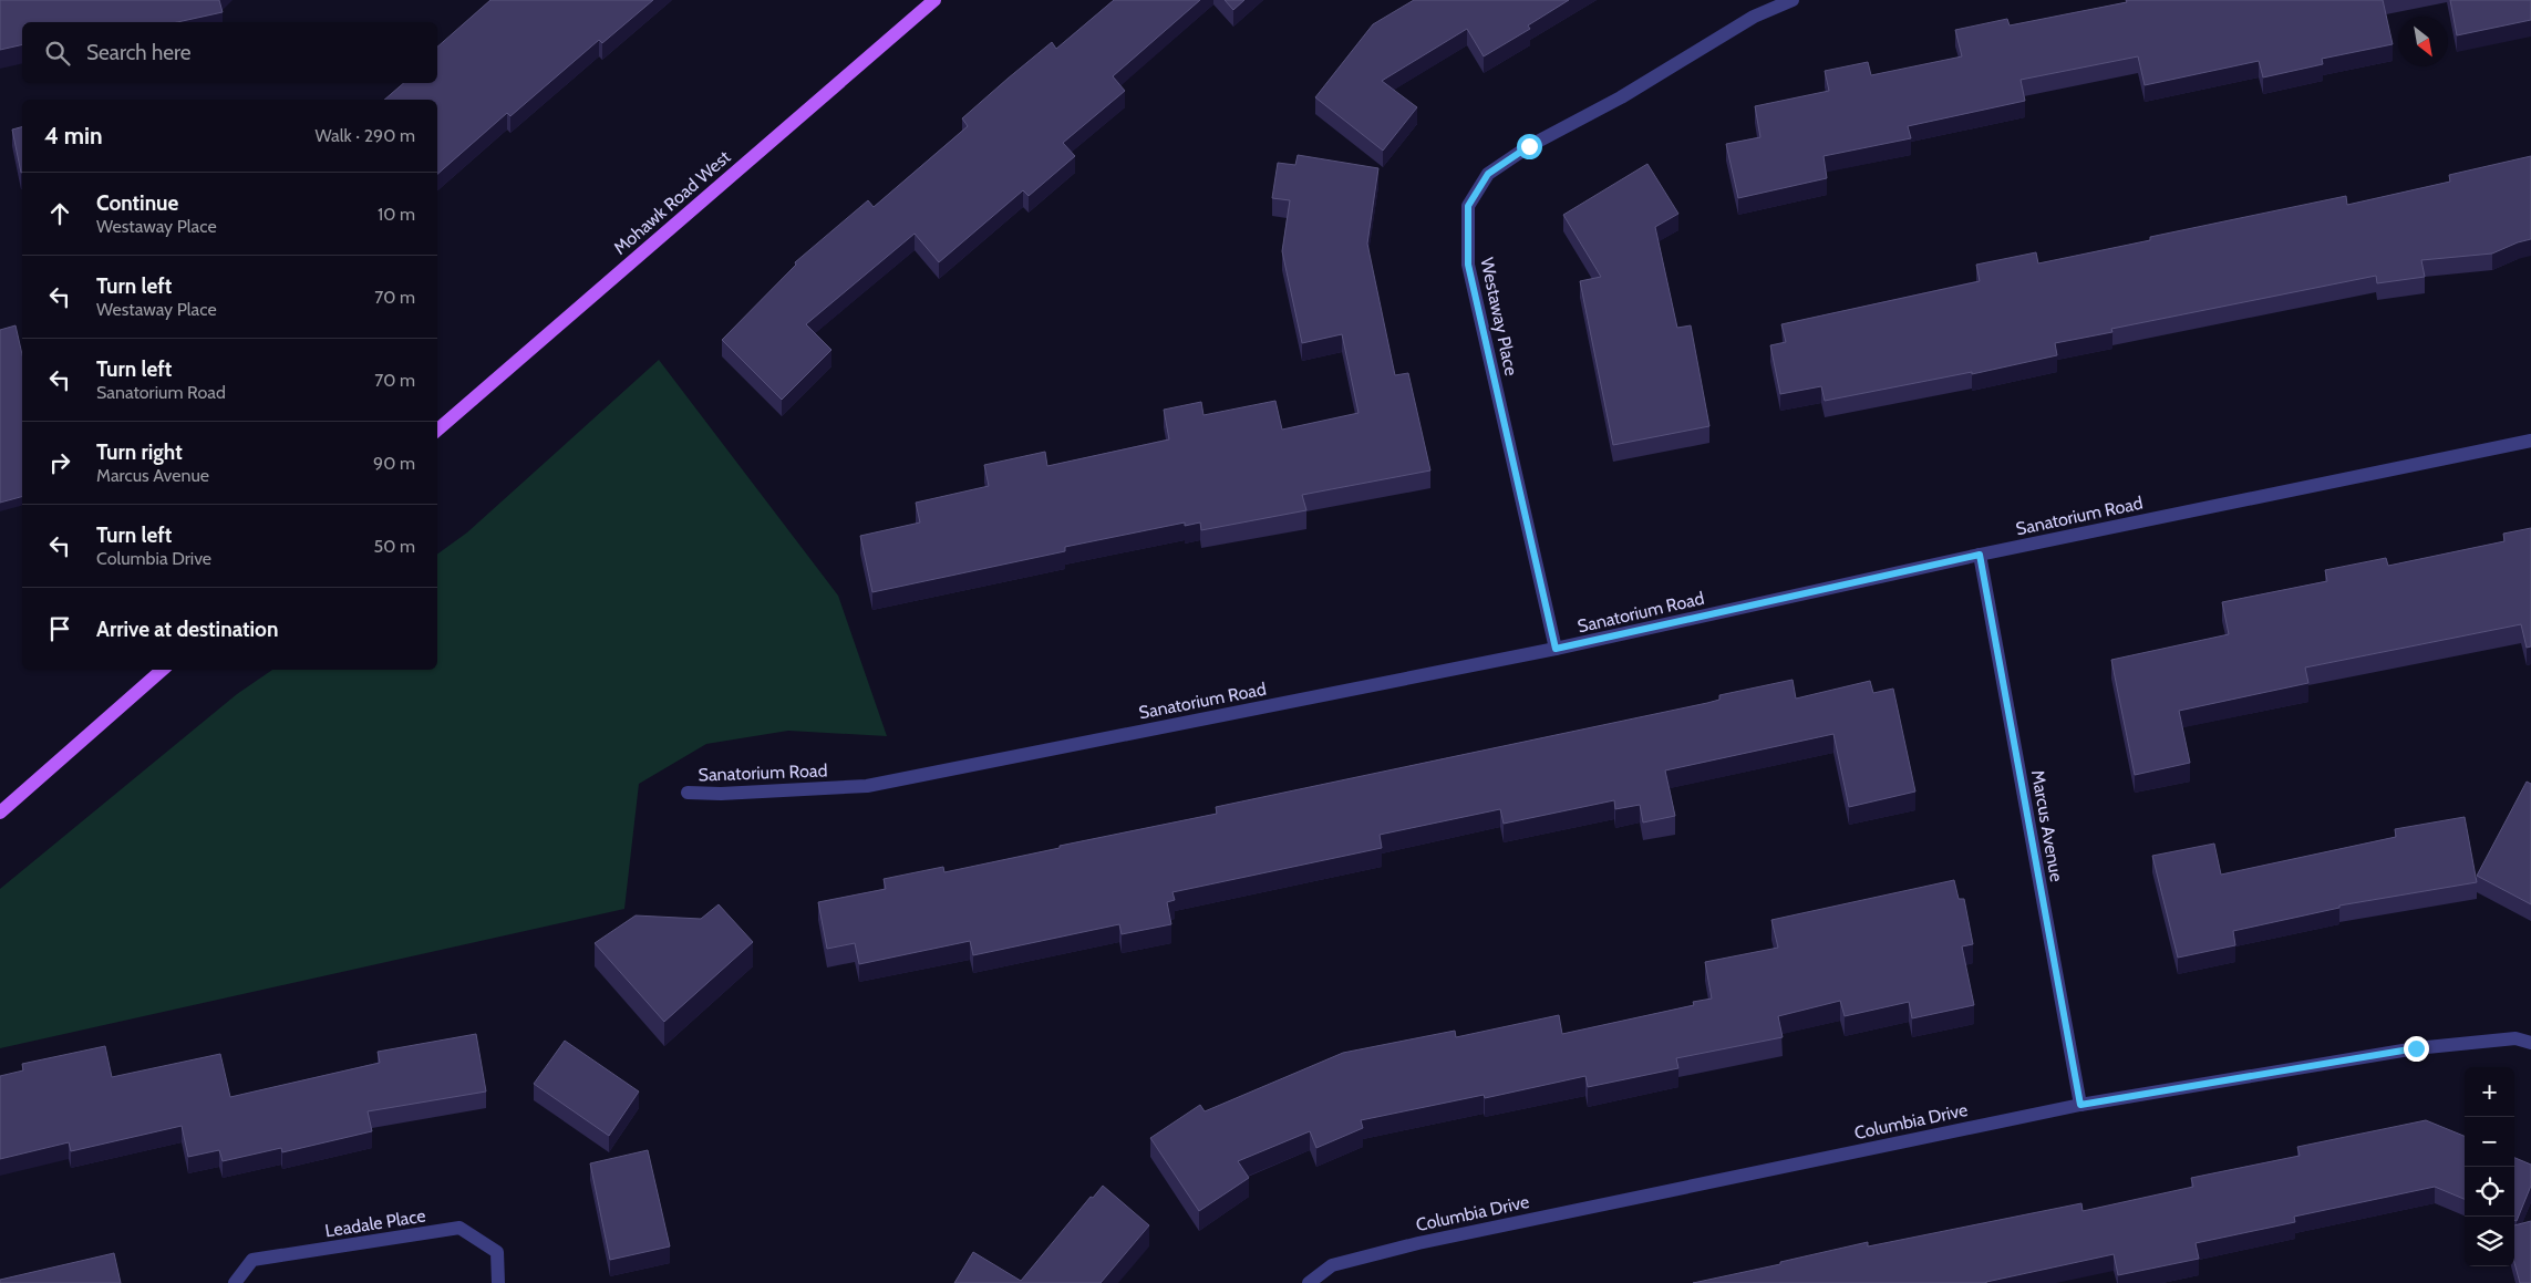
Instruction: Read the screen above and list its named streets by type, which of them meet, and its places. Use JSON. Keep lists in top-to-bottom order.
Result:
{
  "streets": {
    "main road": ["Mohawk Road West"],
    "street": [
      "Westaway Place",
      "Sanatorium Road",
      "Marcus Avenue",
      "Columbia Drive",
      "Leadale Place"
    ]
  },
  "crossings": [
    ["Westaway Place", "Sanatorium Road"],
    ["Sanatorium Road", "Marcus Avenue"],
    ["Marcus Avenue", "Columbia Drive"]
  ],
  "north": "bottom right",
  "page": {
    "search": "Search here",
    "heading": ["4 min", "Walk · 290 m"],
    "list": [
      ["Continue", "Westaway Place", "10 m"],
      ["Turn left", "Westaway Place", "70 m"],
      ["Turn left", "Sanatorium Road", "70 m"],
      ["Turn right", "Marcus Avenue", "90 m"],
      ["Turn left", "Columbia Drive", "50 m"],
      "Arrive at destination"
    ],
    "map_buttons": ["+", "−"]
  }
}
